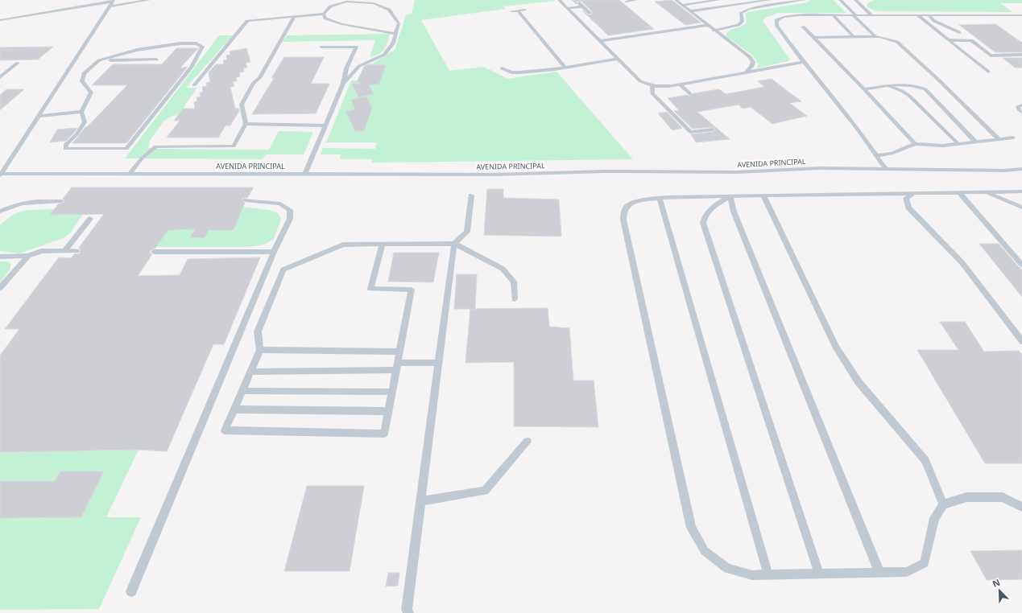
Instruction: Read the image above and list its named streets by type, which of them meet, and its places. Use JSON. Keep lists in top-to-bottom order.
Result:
{
  "streets": {
    "lane": ["AVENIDA PRINCIPAL"]
  },
  "north": "top left"
}
